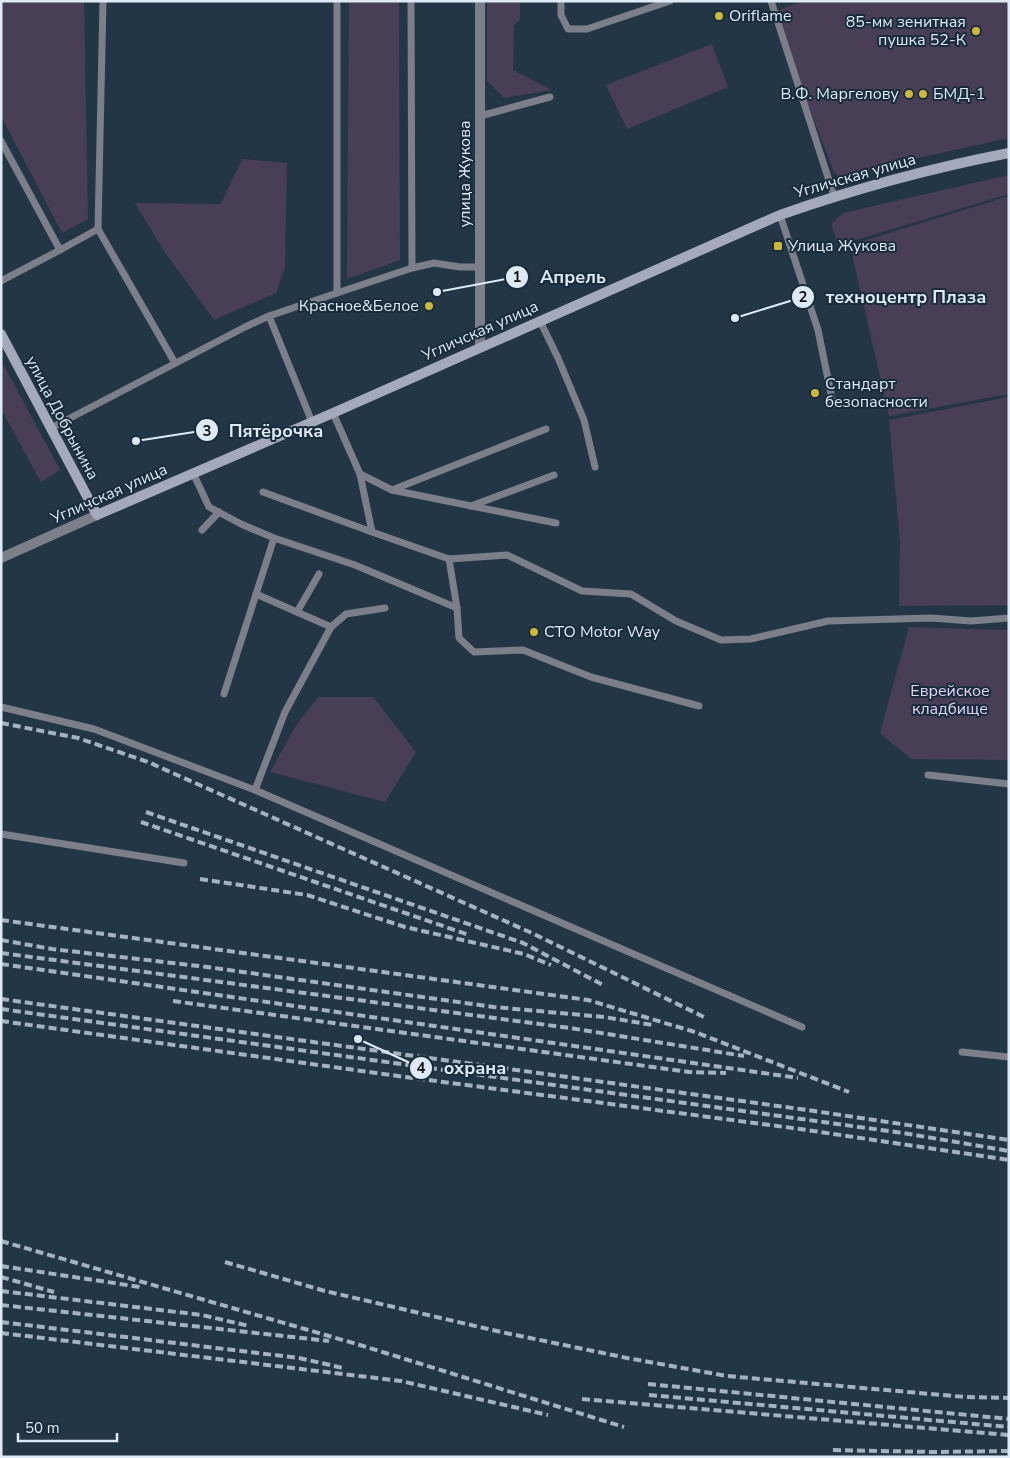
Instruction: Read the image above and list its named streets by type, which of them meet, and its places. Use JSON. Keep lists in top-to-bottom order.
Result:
{
  "streets": {
    "main road": ["Угличская улица", "улица Добрынина"],
    "street": ["улица Жукова"]
  },
  "crossings": [
    ["улица Жукова", "Угличская улица"],
    ["Угличская улица", "улица Добрынина"]
  ],
  "parks": ["Еврейское кладбище"],
  "places": {
    "other": [
      "Oriflame",
      "85-мм зенитная пушка 52-К",
      "В.Ф. Маргелову",
      "БМД-1",
      "Апрель",
      "Красное&Белое",
      "техноцентр Плаза",
      "Стандарт безопасности",
      "Пятёрочка",
      "СТО Motor Way",
      "охрана"
    ],
    "transit": ["Улица Жукова"]
  },
  "scale_bar": "50 m"
}
